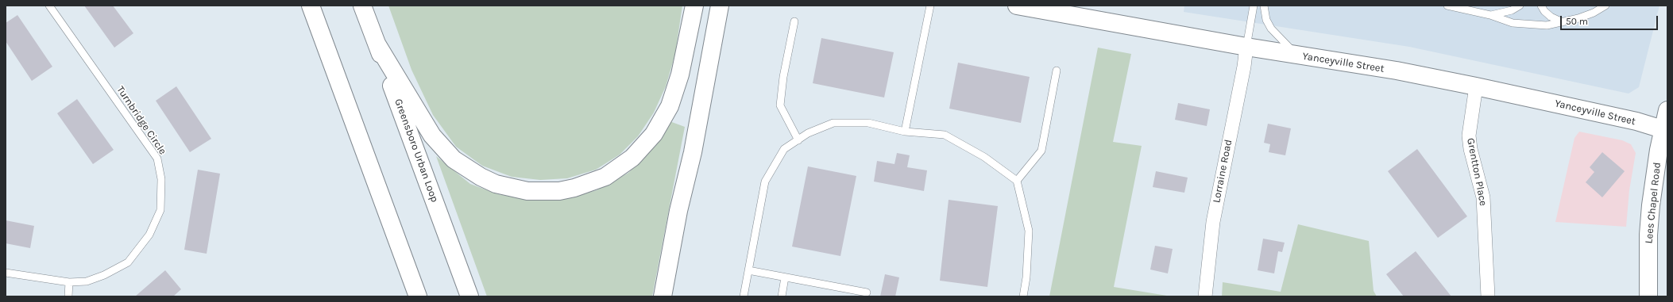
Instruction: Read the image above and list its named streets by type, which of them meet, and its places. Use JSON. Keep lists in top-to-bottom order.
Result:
{
  "streets": {
    "main road": ["Yanceyville Street", "Greensboro Urban Loop", "Lees Chapel Road"],
    "street": ["Lorraine Road", "Grentton Place"],
    "lane": ["Turnbridge Circle"]
  },
  "crossings": [
    ["Yanceyville Street", "Lorraine Road"],
    ["Yanceyville Street", "Grentton Place"],
    ["Yanceyville Street", "Lees Chapel Road"]
  ],
  "scale_bar": "50 m"
}
